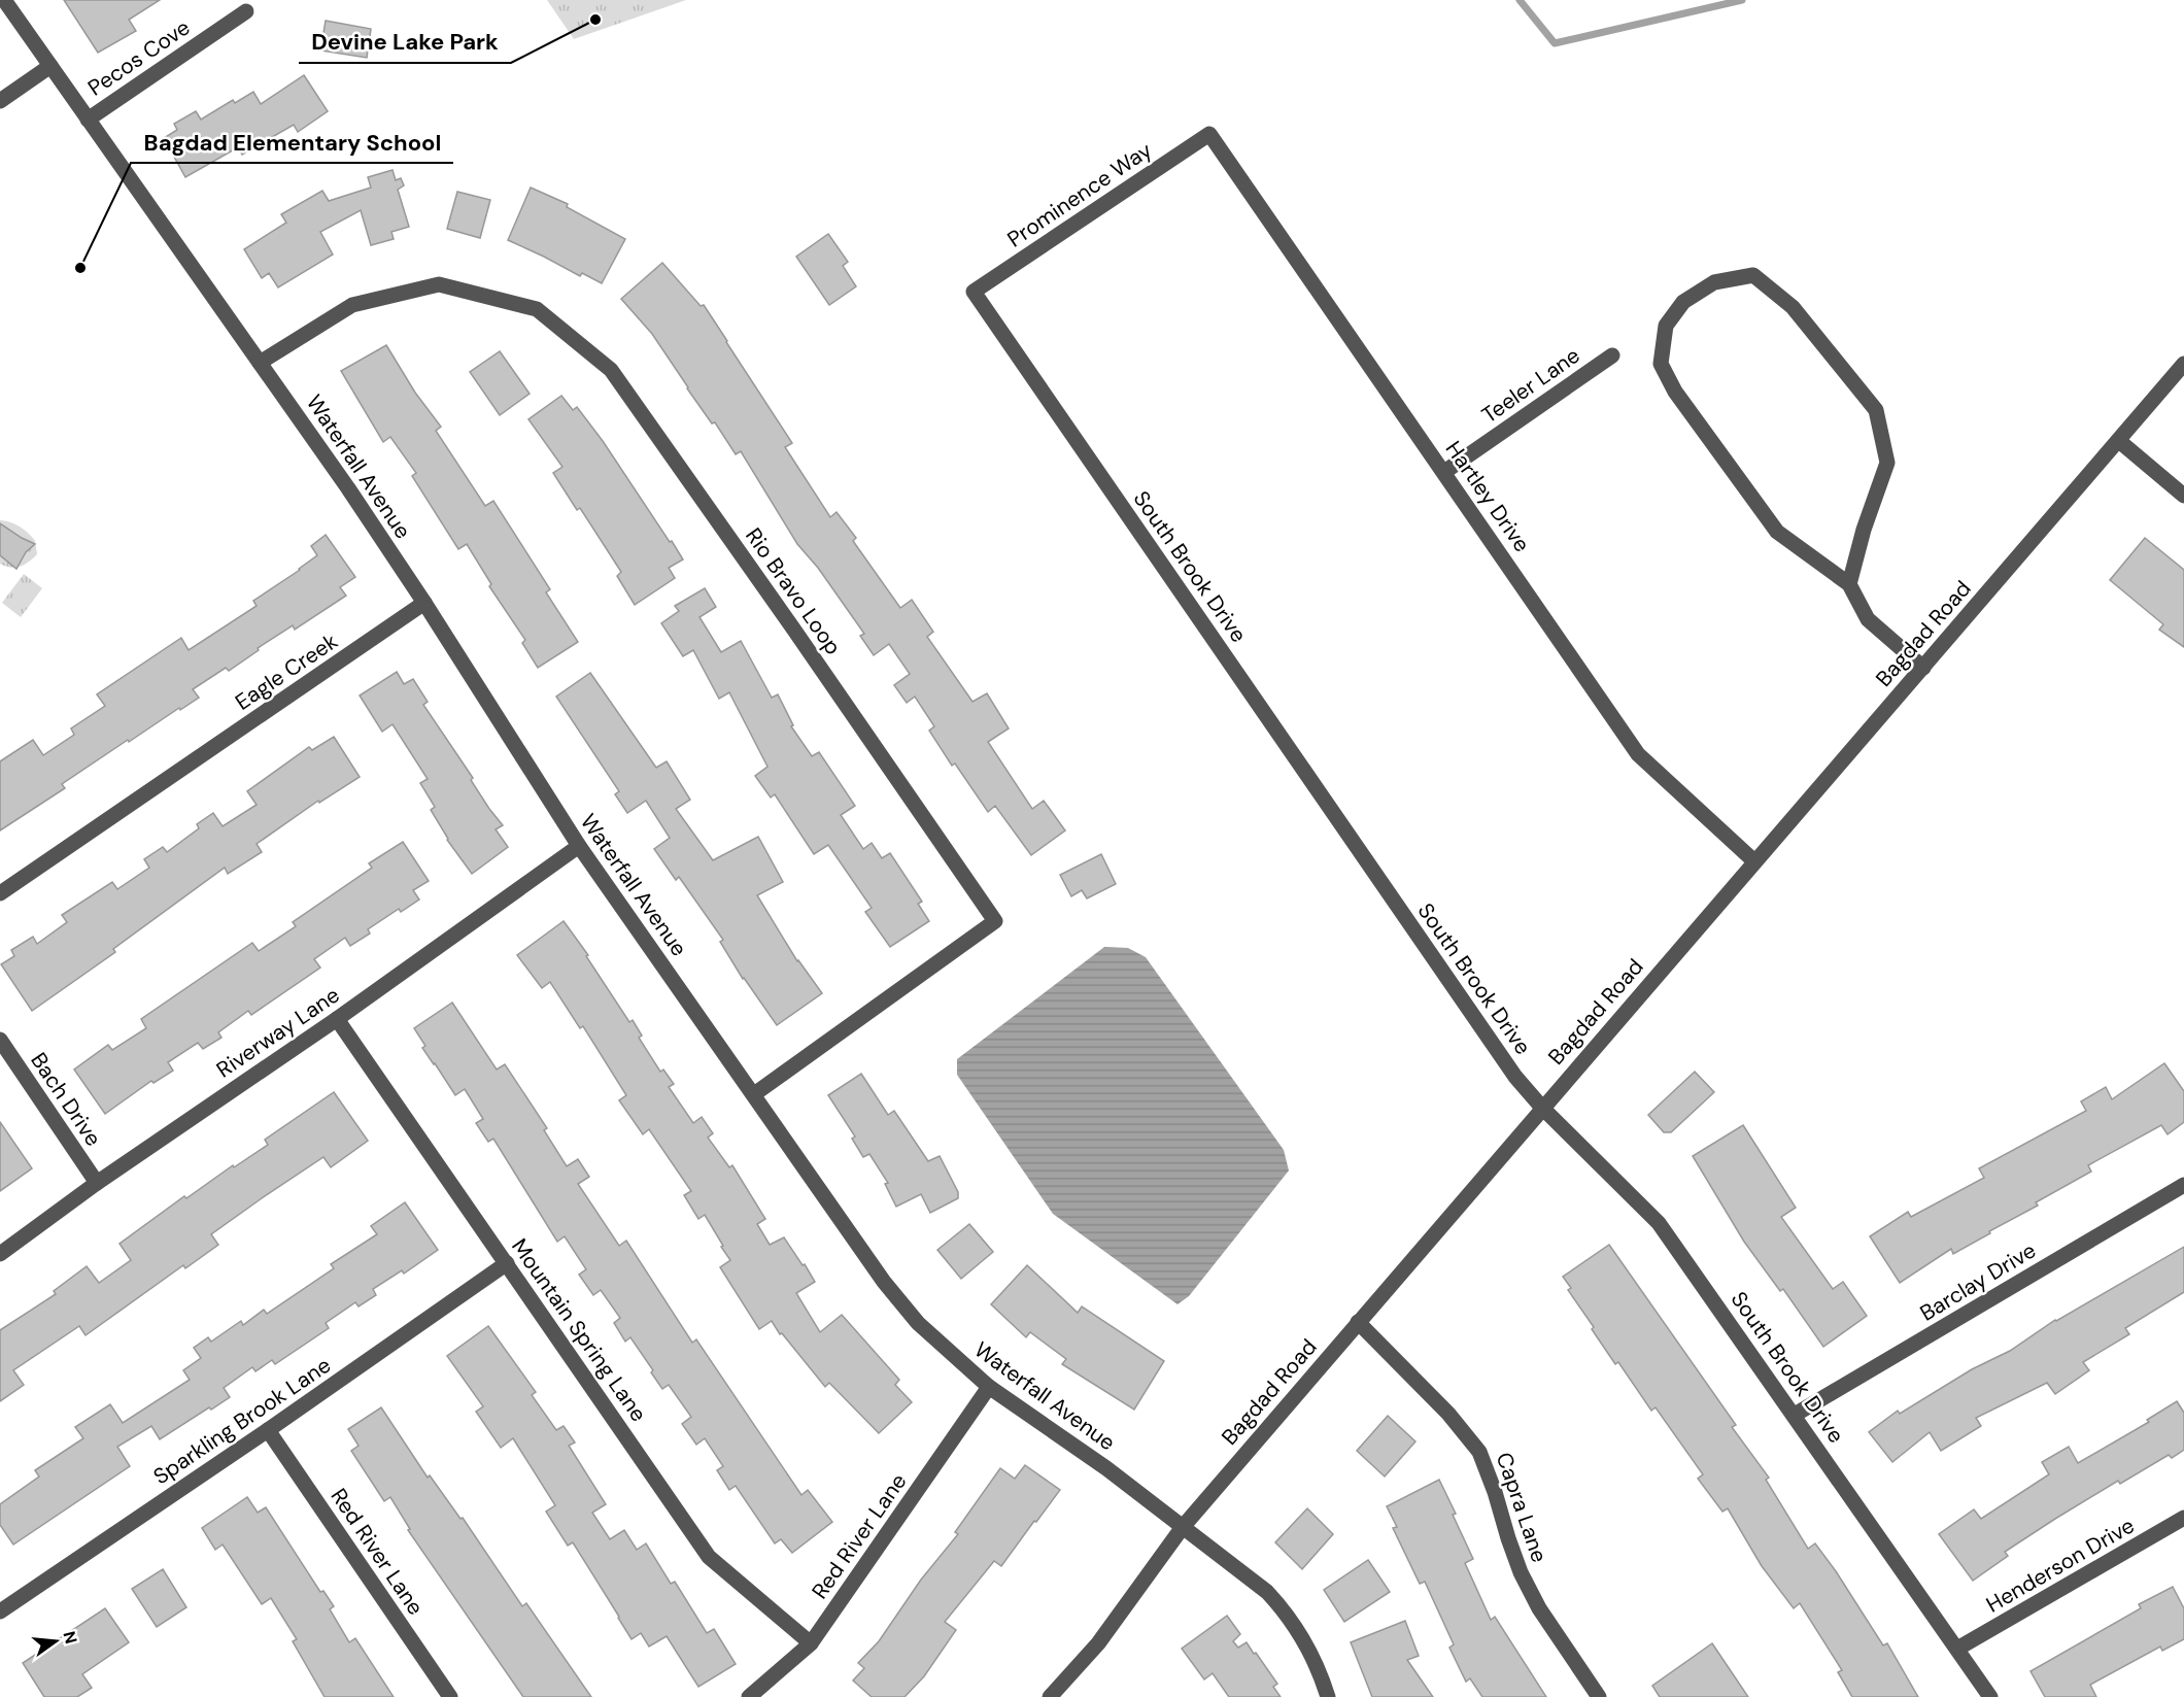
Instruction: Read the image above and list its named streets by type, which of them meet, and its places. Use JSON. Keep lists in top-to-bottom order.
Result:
{
  "streets": {
    "street": [
      "Pecos Cove",
      "Prominence Way",
      "Teeler Lane",
      "Waterfall Avenue",
      "Hartley Drive",
      "South Brook Drive",
      "Rio Bravo Loop",
      "Bagdad Road",
      "Eagle Creek",
      "Riverway Lane",
      "Bach Drive",
      "Barclay Drive",
      "Mountain Spring Lane",
      "Sparkling Brook Lane",
      "Capra Lane",
      "Red River Lane",
      "Henderson Drive"
    ]
  },
  "crossings": [
    ["Pecos Cove", "Waterfall Avenue"],
    ["Prominence Way", "Hartley Drive"],
    ["Prominence Way", "South Brook Drive"],
    ["Teeler Lane", "Hartley Drive"],
    ["Waterfall Avenue", "Rio Bravo Loop"],
    ["Waterfall Avenue", "Bagdad Road"],
    ["Waterfall Avenue", "Eagle Creek"],
    ["Waterfall Avenue", "Riverway Lane"],
    ["Waterfall Avenue", "Red River Lane"],
    ["Hartley Drive", "Bagdad Road"],
    ["South Brook Drive", "Bagdad Road"],
    ["South Brook Drive", "Barclay Drive"],
    ["South Brook Drive", "Henderson Drive"],
    ["Bagdad Road", "Capra Lane"],
    ["Riverway Lane", "Bach Drive"],
    ["Riverway Lane", "Mountain Spring Lane"],
    ["Mountain Spring Lane", "Sparkling Brook Lane"],
    ["Mountain Spring Lane", "Red River Lane"],
    ["Sparkling Brook Lane", "Red River Lane"]
  ],
  "places": ["Devine Lake Park", "Bagdad Elementary School"],
  "north": "right"
}
